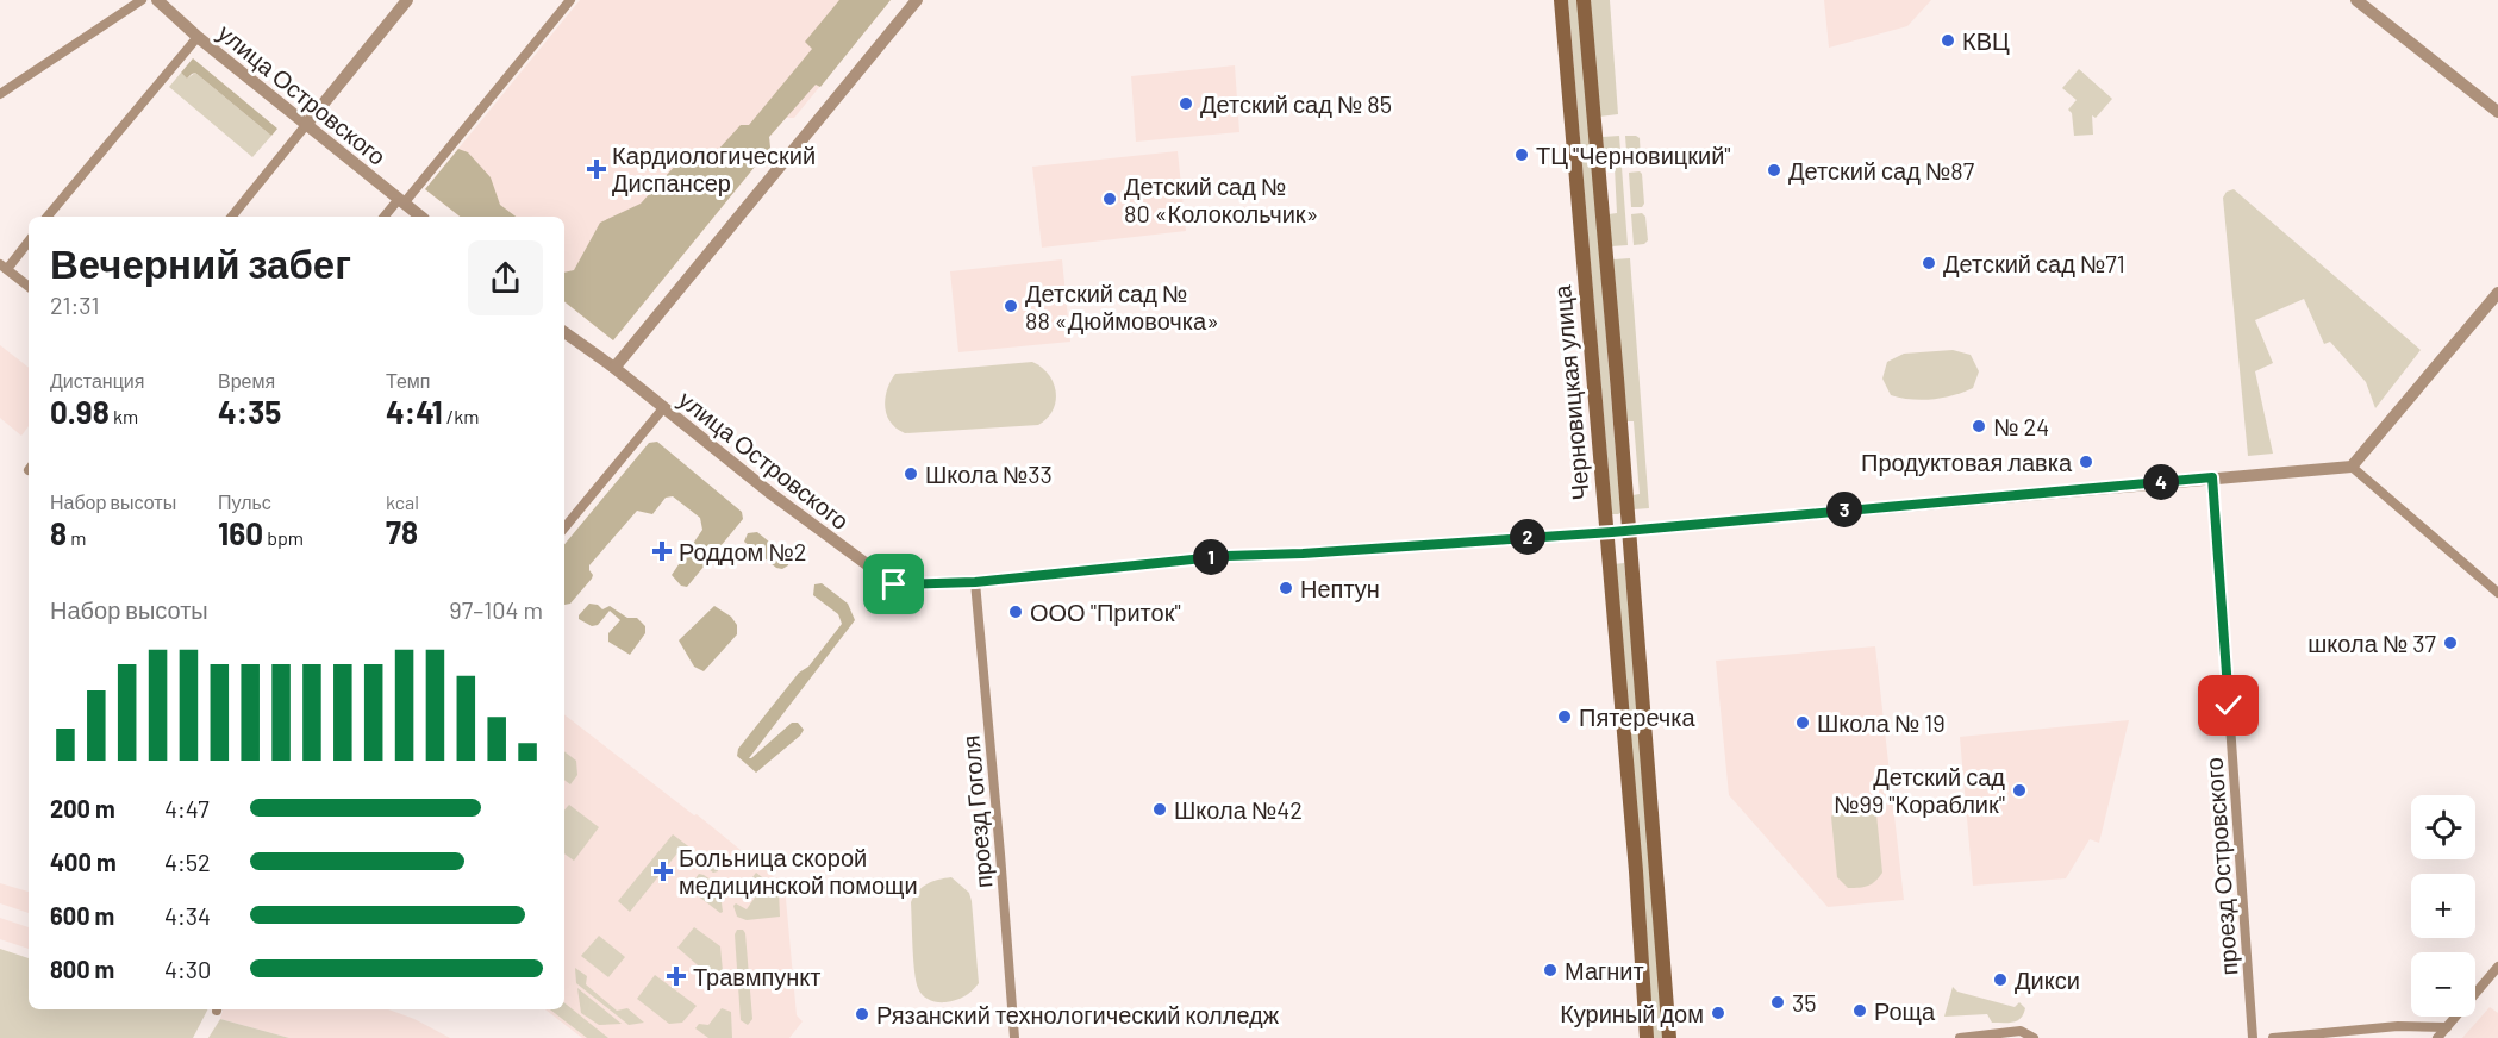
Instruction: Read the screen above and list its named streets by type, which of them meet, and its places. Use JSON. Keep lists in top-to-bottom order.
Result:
{
  "streets": {
    "main road": ["Черновицкая улица"],
    "street": ["улица Островского", "проезд Гоголя", "проезд Островского"]
  },
  "crossings": [
    ["улица Островского", "Черновицкая улица"],
    ["улица Островского", "проезд Гоголя"],
    ["улица Островского", "проезд Островского"]
  ],
  "places": {
    "other": [
      "КВЦ",
      "Детский сад № 85",
      "ТЦ \"Черновицкий\"",
      "Детский сад №87",
      "Детский сад № 80 «Колокольчик»",
      "Детский сад №71",
      "Детский сад № 88 «Дюймовочка»",
      "№ 24",
      "Продуктовая лавка",
      "Школа №33",
      "Нептун",
      "ООО \"Приток\"",
      "школа № 37",
      "Пятеречка",
      "Школа № 19",
      "Детский сад №99 \"Кораблик\"",
      "Школа №42",
      "Магнит",
      "Дикси",
      "35",
      "Роща",
      "Куриный дом",
      "Рязанский технологический колледж"
    ],
    "health": [
      "Кардиологический Диспансер",
      "Роддом №2",
      "Больница скорой медицинской помощи",
      "Травмпункт"
    ]
  },
  "page": {
    "heading": ["Вечерний забег", "21:31"],
    "stats": [
      ["Дистанция", "0.98 km"],
      ["Время", "4:35"],
      ["Темп", "4:41 /km"],
      ["Набор высоты", "8 m"],
      ["Пульс", "160 bpm"],
      ["kcal", "78"]
    ],
    "pins": [
      "4",
      "3",
      "2",
      "1"
    ],
    "chart": ["Набор высоты", "97–104 m"],
    "list": [
      {
        "name": "200 m",
        "note": "4:47"
      },
      {
        "name": "400 m",
        "note": "4:52"
      },
      {
        "name": "600 m",
        "note": "4:34"
      },
      {
        "name": "800 m",
        "note": "4:30"
      }
    ],
    "map_buttons": ["+", "−"]
  }
}
